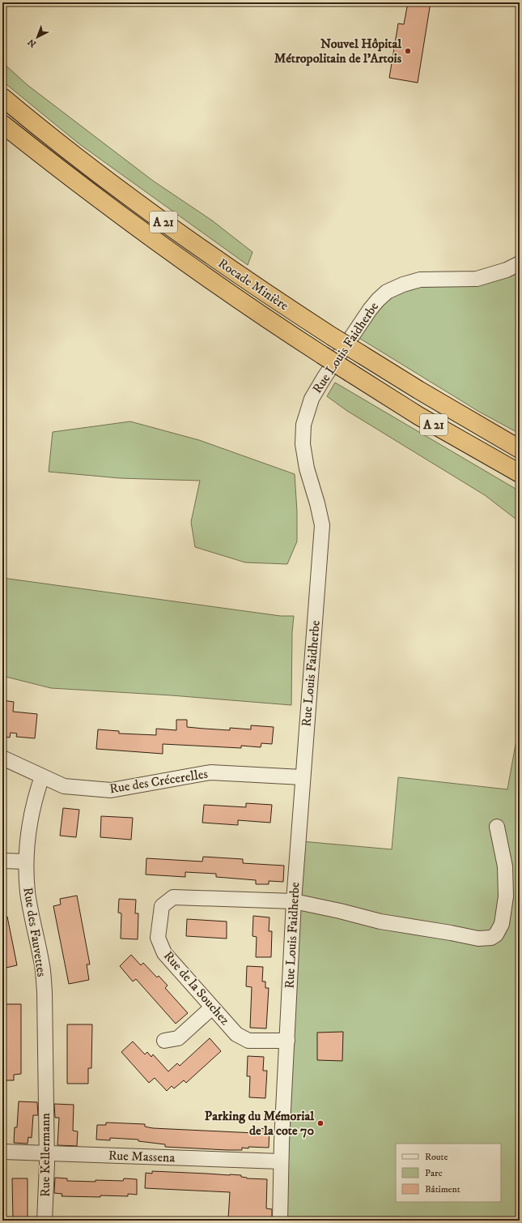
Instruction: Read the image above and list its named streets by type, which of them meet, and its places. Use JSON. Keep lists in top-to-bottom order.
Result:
{
  "streets": {
    "highway": ["A 21", "Rocade Minière"],
    "street": [
      "Rue Louis Faidherbe",
      "Rue des Crécerelles",
      "Rue des Fauvettes",
      "Rue de la Souchez",
      "Rue Kellermann",
      "Rue Massena"
    ]
  },
  "crossings": [
    ["Rue Louis Faidherbe", "Rue des Crécerelles"],
    ["Rue Louis Faidherbe", "Rue de la Souchez"],
    ["Rue Louis Faidherbe", "Rue Massena"],
    ["Rue des Crécerelles", "Rue des Fauvettes"],
    ["Rue des Fauvettes", "Rue Kellermann"],
    ["Rue Kellermann", "Rue Massena"]
  ],
  "places": ["Nouvel Hôpital Métropolitain de l'Artois", "Parking du Mémorial de la cote 70"],
  "legend": ["Route", "Parc", "Bâtiment"],
  "north": "bottom left"
}
